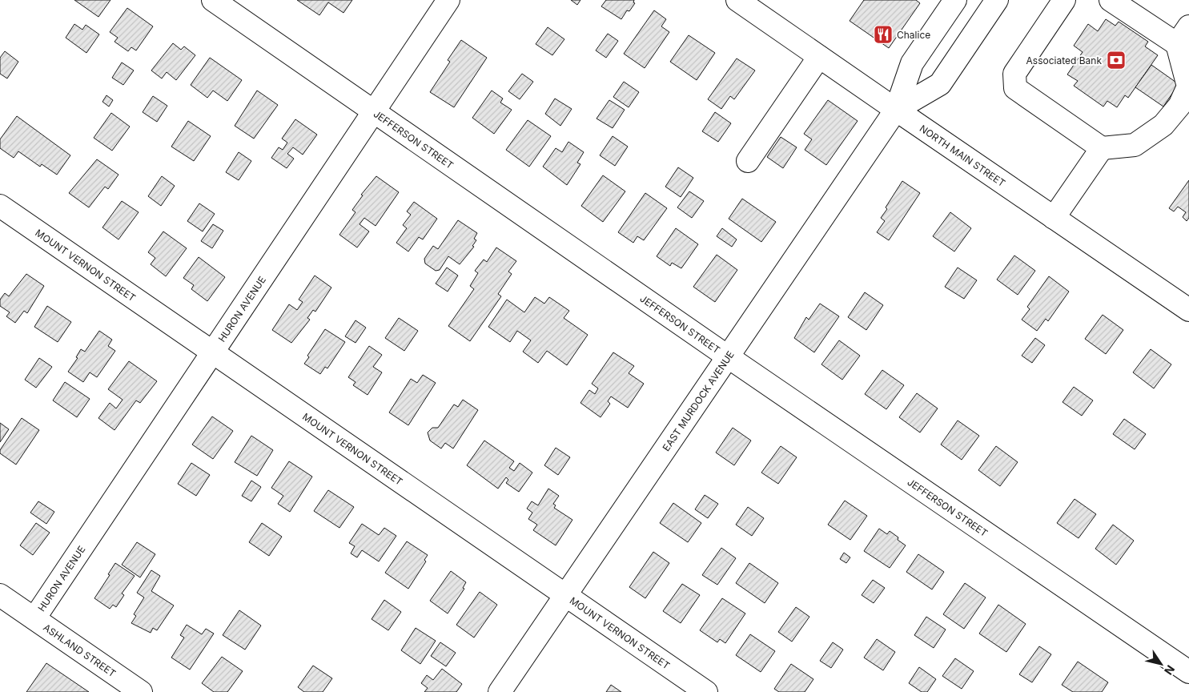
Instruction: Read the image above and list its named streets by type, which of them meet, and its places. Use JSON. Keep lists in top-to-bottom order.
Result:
{
  "streets": {
    "street": [
      "JEFFERSON STREET",
      "NORTH MAIN STREET",
      "MOUNT VERNON STREET",
      "HURON AVENUE",
      "EAST MURDOCK AVENUE",
      "ASHLAND STREET"
    ]
  },
  "crossings": [
    ["JEFFERSON STREET", "HURON AVENUE"],
    ["JEFFERSON STREET", "EAST MURDOCK AVENUE"],
    ["NORTH MAIN STREET", "EAST MURDOCK AVENUE"],
    ["MOUNT VERNON STREET", "HURON AVENUE"],
    ["MOUNT VERNON STREET", "EAST MURDOCK AVENUE"],
    ["HURON AVENUE", "ASHLAND STREET"]
  ],
  "places": {
    "restaurant": ["Chalice"],
    "bank": ["Associated Bank"]
  },
  "north": "bottom right"
}
